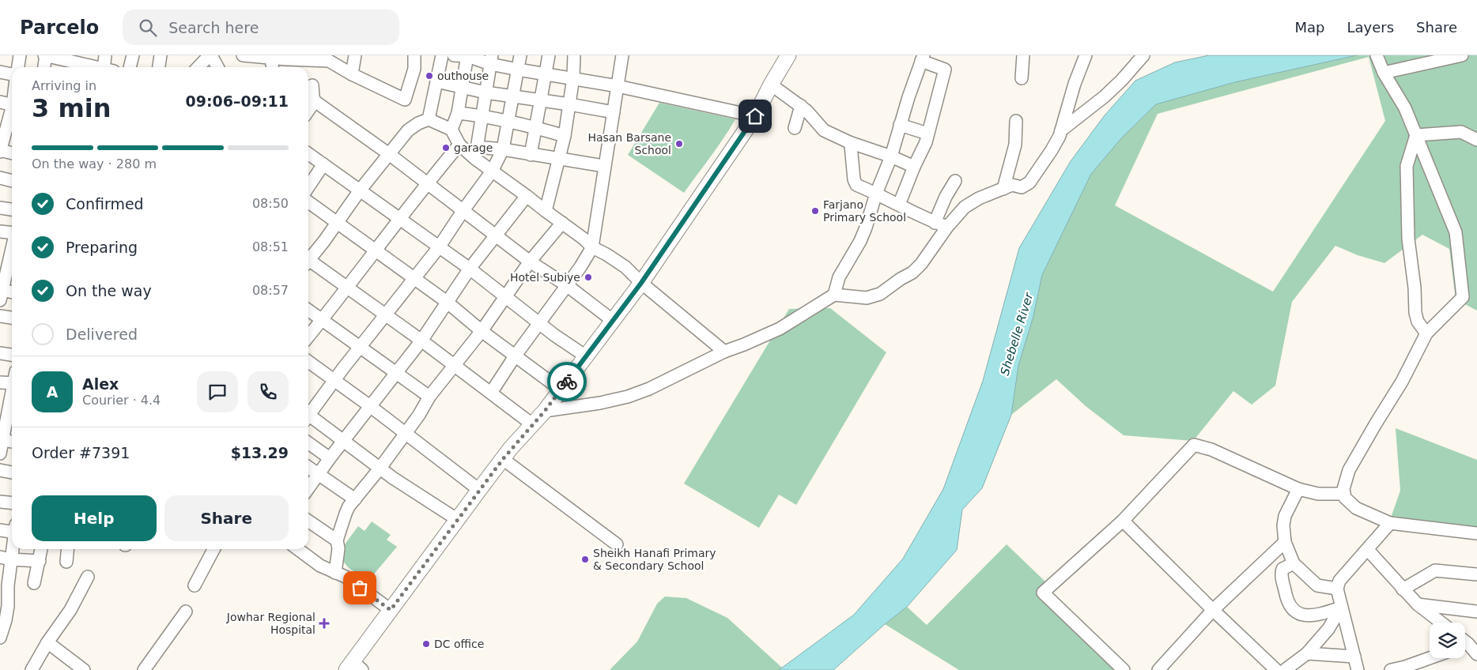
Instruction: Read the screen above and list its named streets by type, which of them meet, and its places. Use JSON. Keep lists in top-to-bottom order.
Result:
{
  "water": ["Shebelle River"],
  "places": {
    "other": [
      "outhouse",
      "Hasan Barsane School",
      "garage",
      "Farjano Primary School",
      "Hotel Subiye",
      "Sheikh Hanafi Primary & Secondary School",
      "DC office"
    ],
    "health": ["Jowhar Regional Hospital"]
  },
  "page": {
    "header": "Parcelo",
    "search": "Search here",
    "nav": ["Map", "Layers", "Share"],
    "heading": ["3 min", "Arriving in", "09:06–09:11"],
    "panel": [
      "Alex",
      "Courier · 4.4",
      "Order #7391",
      "$13.29"
    ],
    "bar": "On the way · 280 m",
    "list": [
      ["Confirmed", "08:50"],
      ["Preparing", "08:51"],
      ["On the way", "08:57"],
      "Delivered"
    ],
    "round": "A",
    "buttons": ["Help", "Share"]
  }
}
